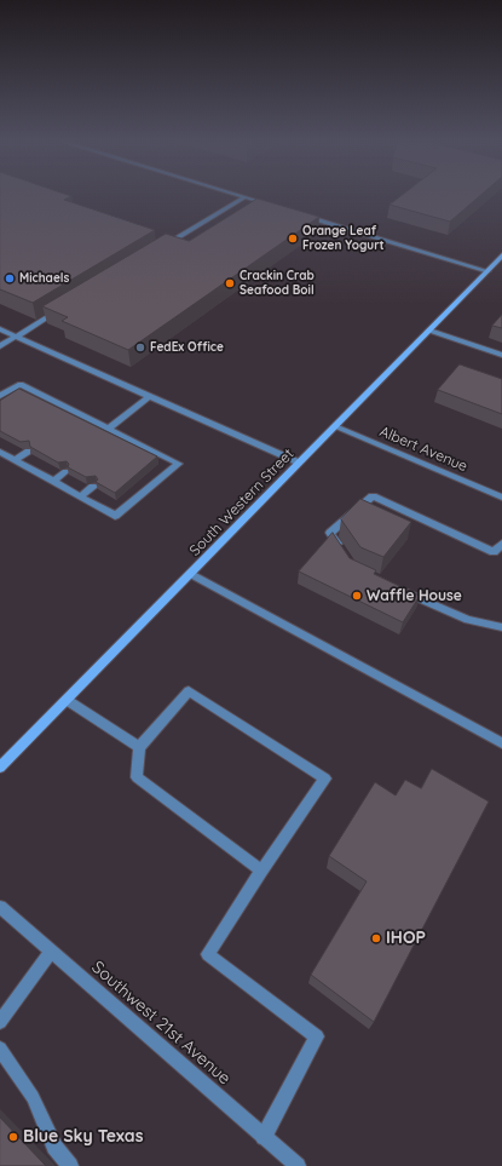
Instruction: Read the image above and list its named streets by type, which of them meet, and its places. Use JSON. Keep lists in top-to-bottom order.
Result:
{
  "streets": {
    "main road": ["South Western Street"],
    "street": ["Albert Avenue", "Southwest 21st Avenue"]
  },
  "crossings": [
    ["Albert Avenue", "South Western Street"]
  ],
  "places": [
    "Orange Leaf Frozen Yogurt",
    "Michaels",
    "Crackin Crab Seafood Boil",
    "FedEx Office",
    "Waffle House",
    "IHOP",
    "Blue Sky Texas"
  ]
}
